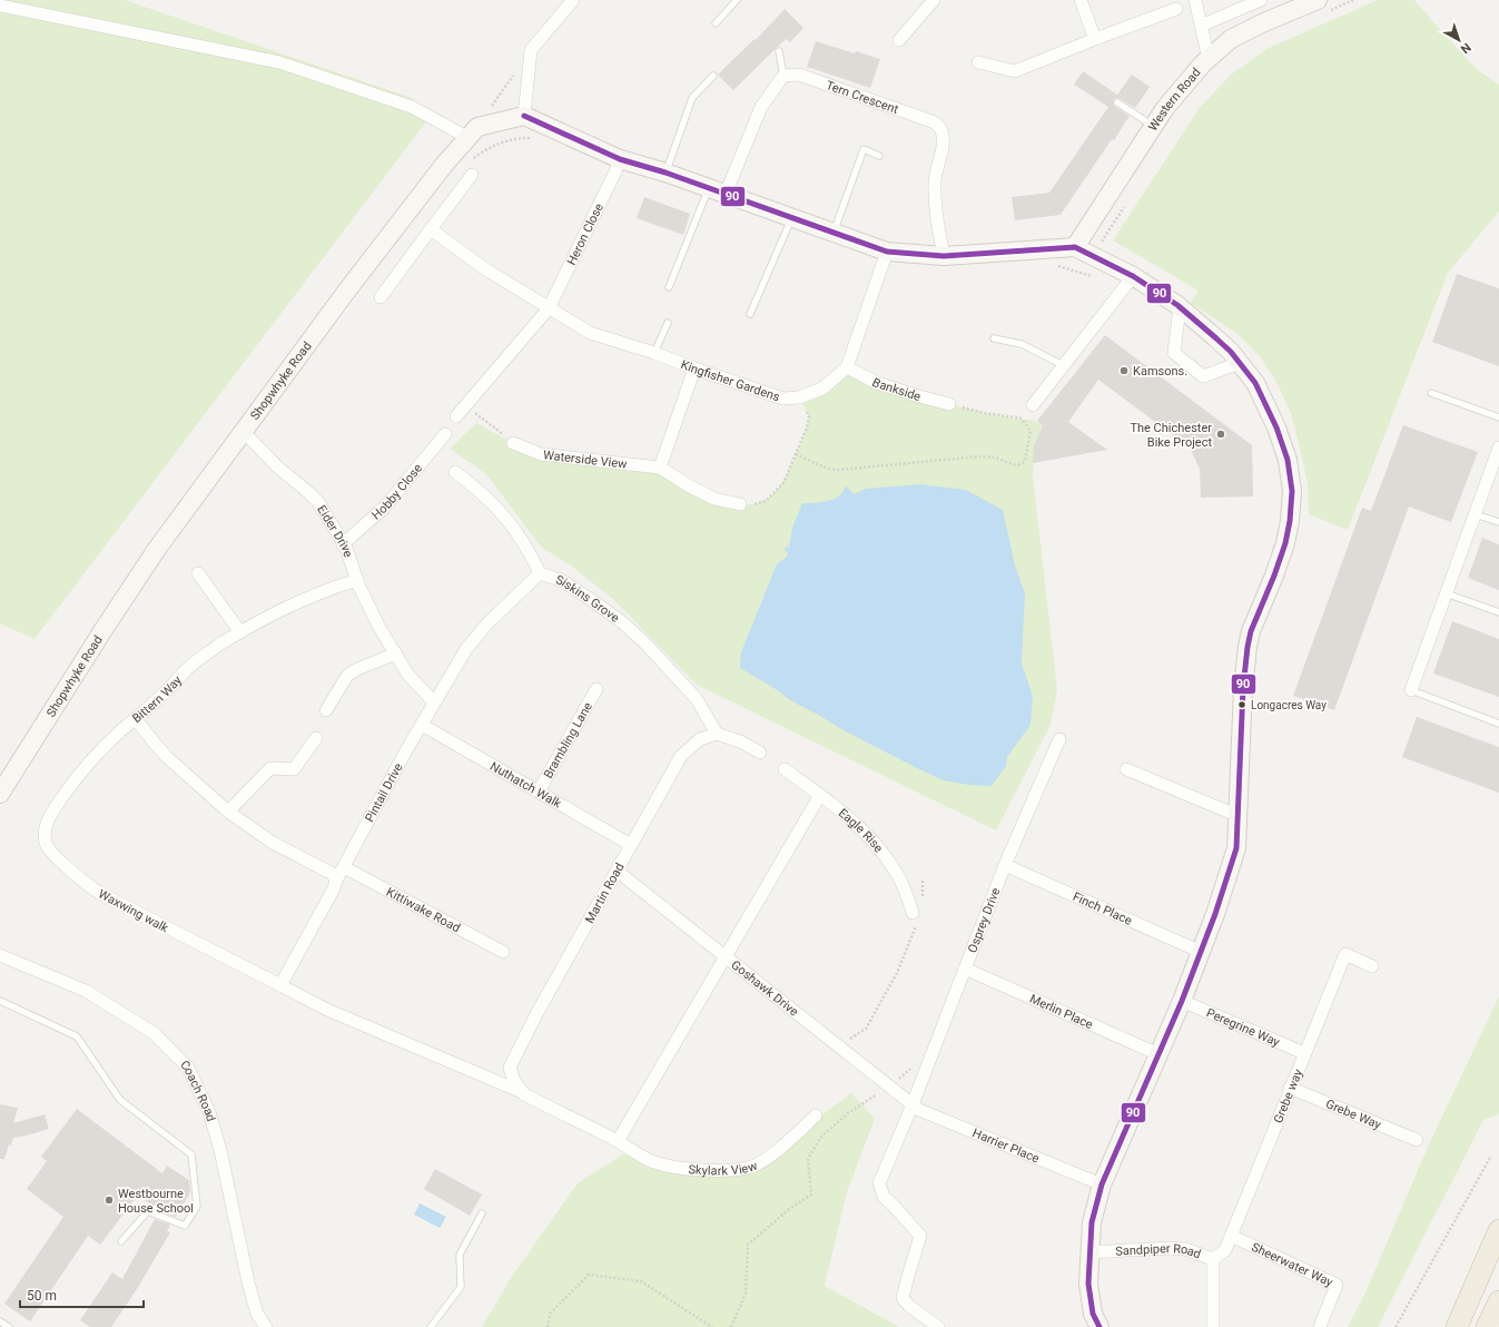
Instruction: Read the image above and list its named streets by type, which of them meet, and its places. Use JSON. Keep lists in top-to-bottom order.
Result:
{
  "streets": {
    "main road": ["Western Road", "Shopwhyke Road"],
    "street": [
      "Tern Crescent",
      "Heron Close",
      "Kingfisher Gardens",
      "Bankside",
      "Waterside View",
      "Hobby Close",
      "Eider Drive",
      "Siskins Grove",
      "Bittern Way",
      "Brambling Lane",
      "Nuthatch Walk",
      "Pintail Drive",
      "Eagle Rise",
      "Martin Road",
      "Finch Place",
      "Kittiwake Road",
      "Waxwing walk",
      "Osprey Drive",
      "Goshawk Drive",
      "Merlin Place",
      "Peregrine Way",
      "Coach Road",
      "Grebe way",
      "Grebe Way",
      "Harrier Place",
      "Skylark View",
      "Sandpiper Road",
      "Sheerwater Way"
    ]
  },
  "crossings": [
    ["Heron Close", "Kingfisher Gardens"],
    ["Shopwhyke Road", "Eider Drive"],
    ["Kingfisher Gardens", "Bankside"],
    ["Hobby Close", "Eider Drive"],
    ["Eider Drive", "Bittern Way"],
    ["Eider Drive", "Pintail Drive"],
    ["Siskins Grove", "Pintail Drive"],
    ["Siskins Grove", "Martin Road"],
    ["Bittern Way", "Pintail Drive"],
    ["Bittern Way", "Waxwing walk"],
    ["Brambling Lane", "Nuthatch Walk"],
    ["Nuthatch Walk", "Pintail Drive"],
    ["Nuthatch Walk", "Martin Road"],
    ["Pintail Drive", "Kittiwake Road"],
    ["Pintail Drive", "Waxwing walk"],
    ["Pintail Drive", "Skylark View"],
    ["Martin Road", "Goshawk Drive"],
    ["Martin Road", "Skylark View"],
    ["Finch Place", "Osprey Drive"],
    ["Waxwing walk", "Skylark View"],
    ["Osprey Drive", "Goshawk Drive"],
    ["Osprey Drive", "Merlin Place"],
    ["Osprey Drive", "Harrier Place"],
    ["Goshawk Drive", "Harrier Place"],
    ["Peregrine Way", "Grebe way"],
    ["Grebe way", "Grebe Way"],
    ["Grebe way", "Sandpiper Road"],
    ["Grebe way", "Sheerwater Way"]
  ],
  "places": [
    "Kamsons.",
    "The Chichester Bike Project",
    "Longacres Way",
    "Westbourne House School"
  ],
  "lines": ["transit line 90"],
  "scale_bar": "50 m",
  "north": "bottom right"
}
